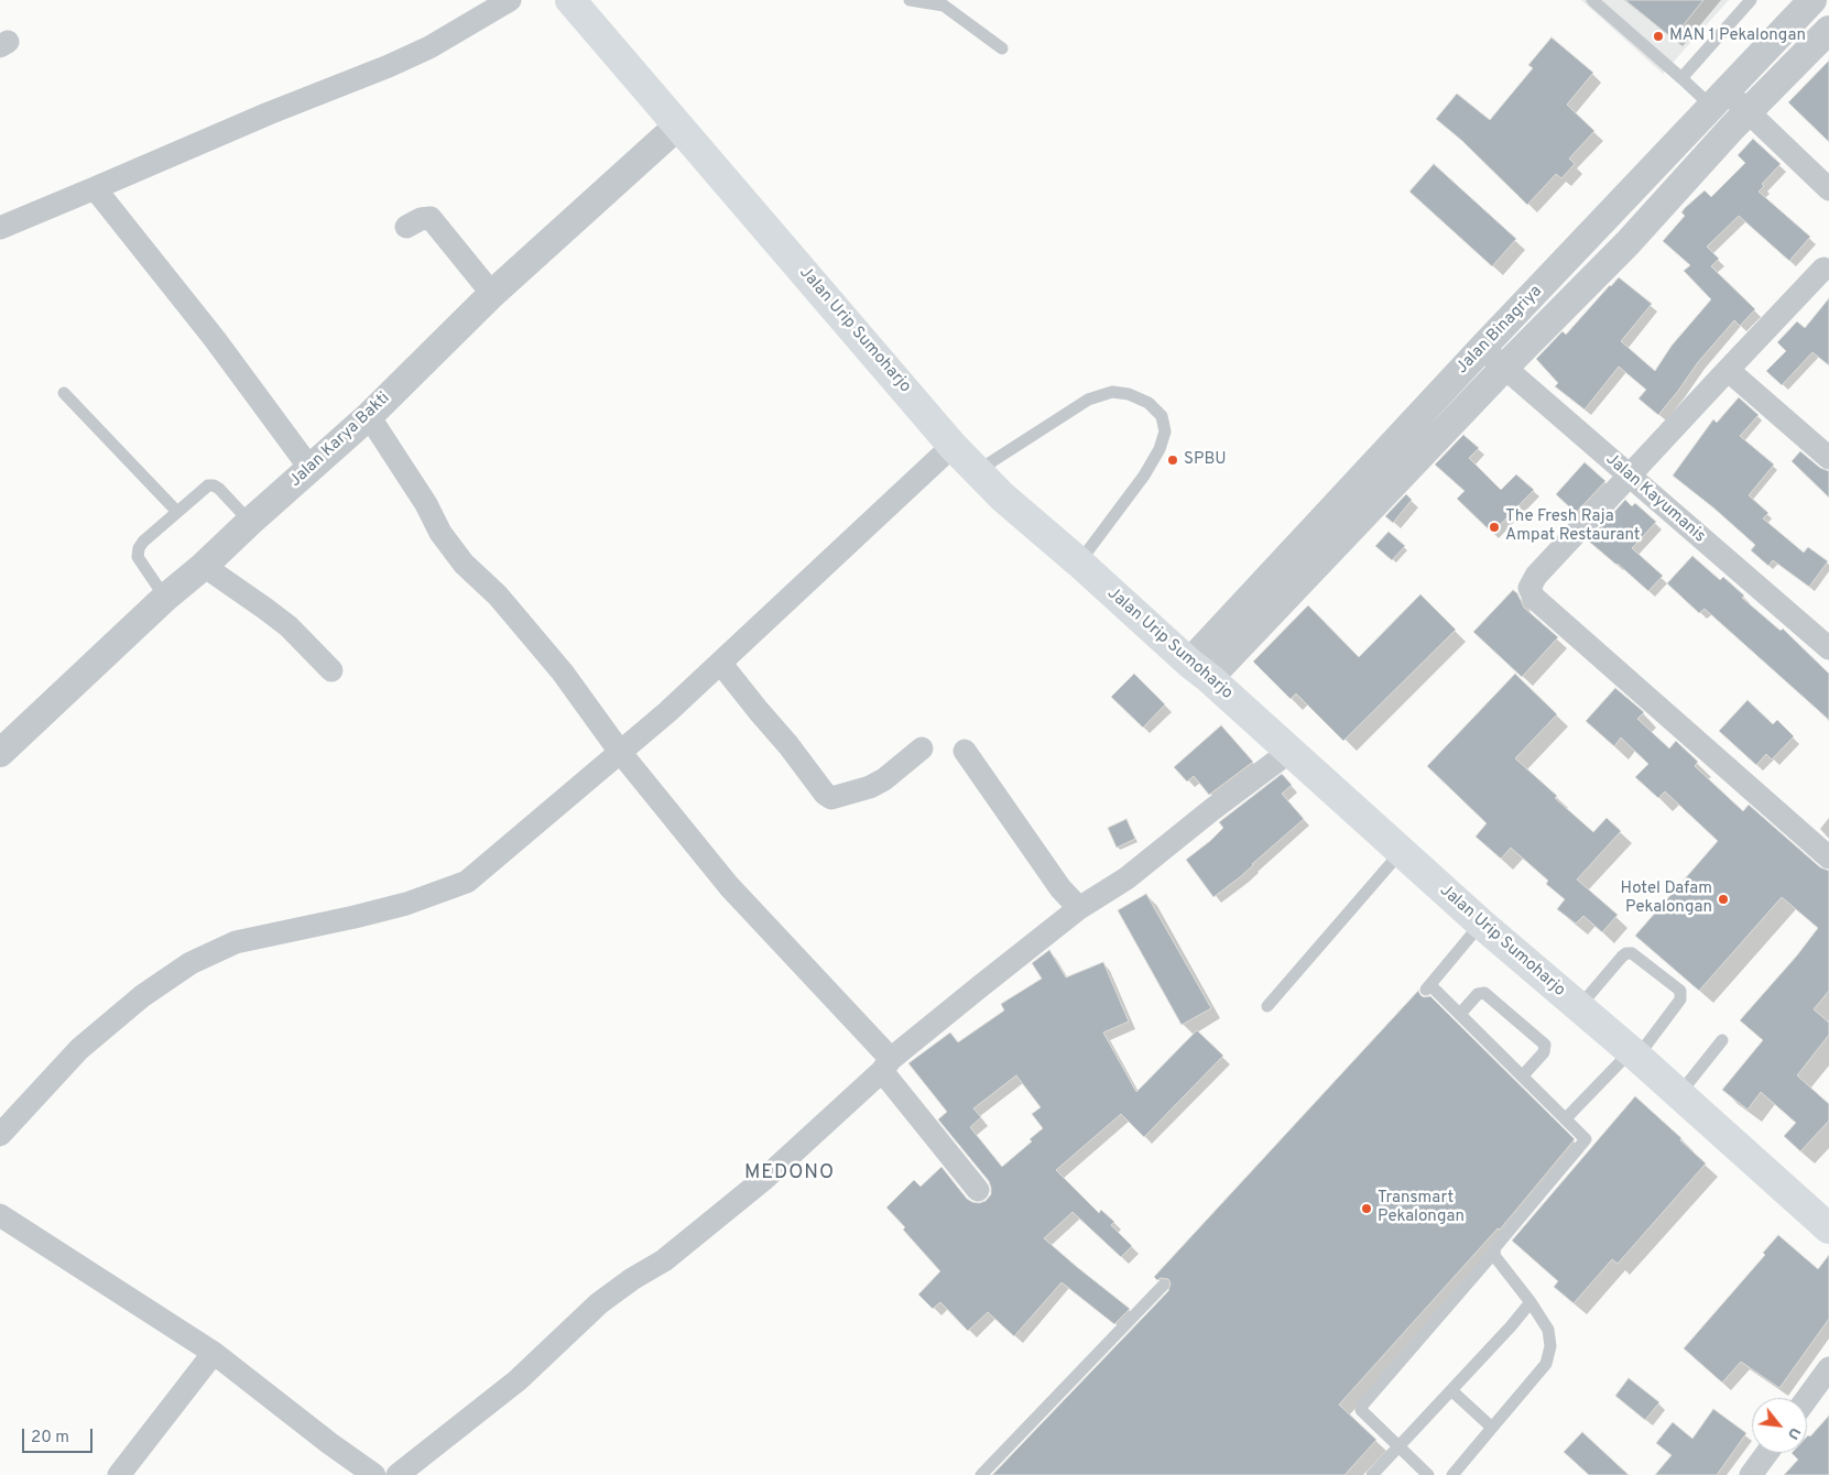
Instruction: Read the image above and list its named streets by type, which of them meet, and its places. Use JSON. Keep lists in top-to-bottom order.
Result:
{
  "streets": {
    "main road": ["Jalan Urip Sumoharjo"],
    "street": ["Jalan Binagriya", "Jalan Karya Bakti", "Jalan Kayumanis"]
  },
  "crossings": [
    ["Jalan Urip Sumoharjo", "Jalan Binagriya"],
    ["Jalan Urip Sumoharjo", "Jalan Karya Bakti"],
    ["Jalan Binagriya", "Jalan Kayumanis"]
  ],
  "districts": ["MEDONO"],
  "places": [
    "MAN 1 Pekalongan",
    "SPBU",
    "The Fresh Raja Ampat Restaurant",
    "Hotel Dafam Pekalongan",
    "Transmart Pekalongan"
  ],
  "scale_bar": "20 m",
  "north": "bottom right"
}
